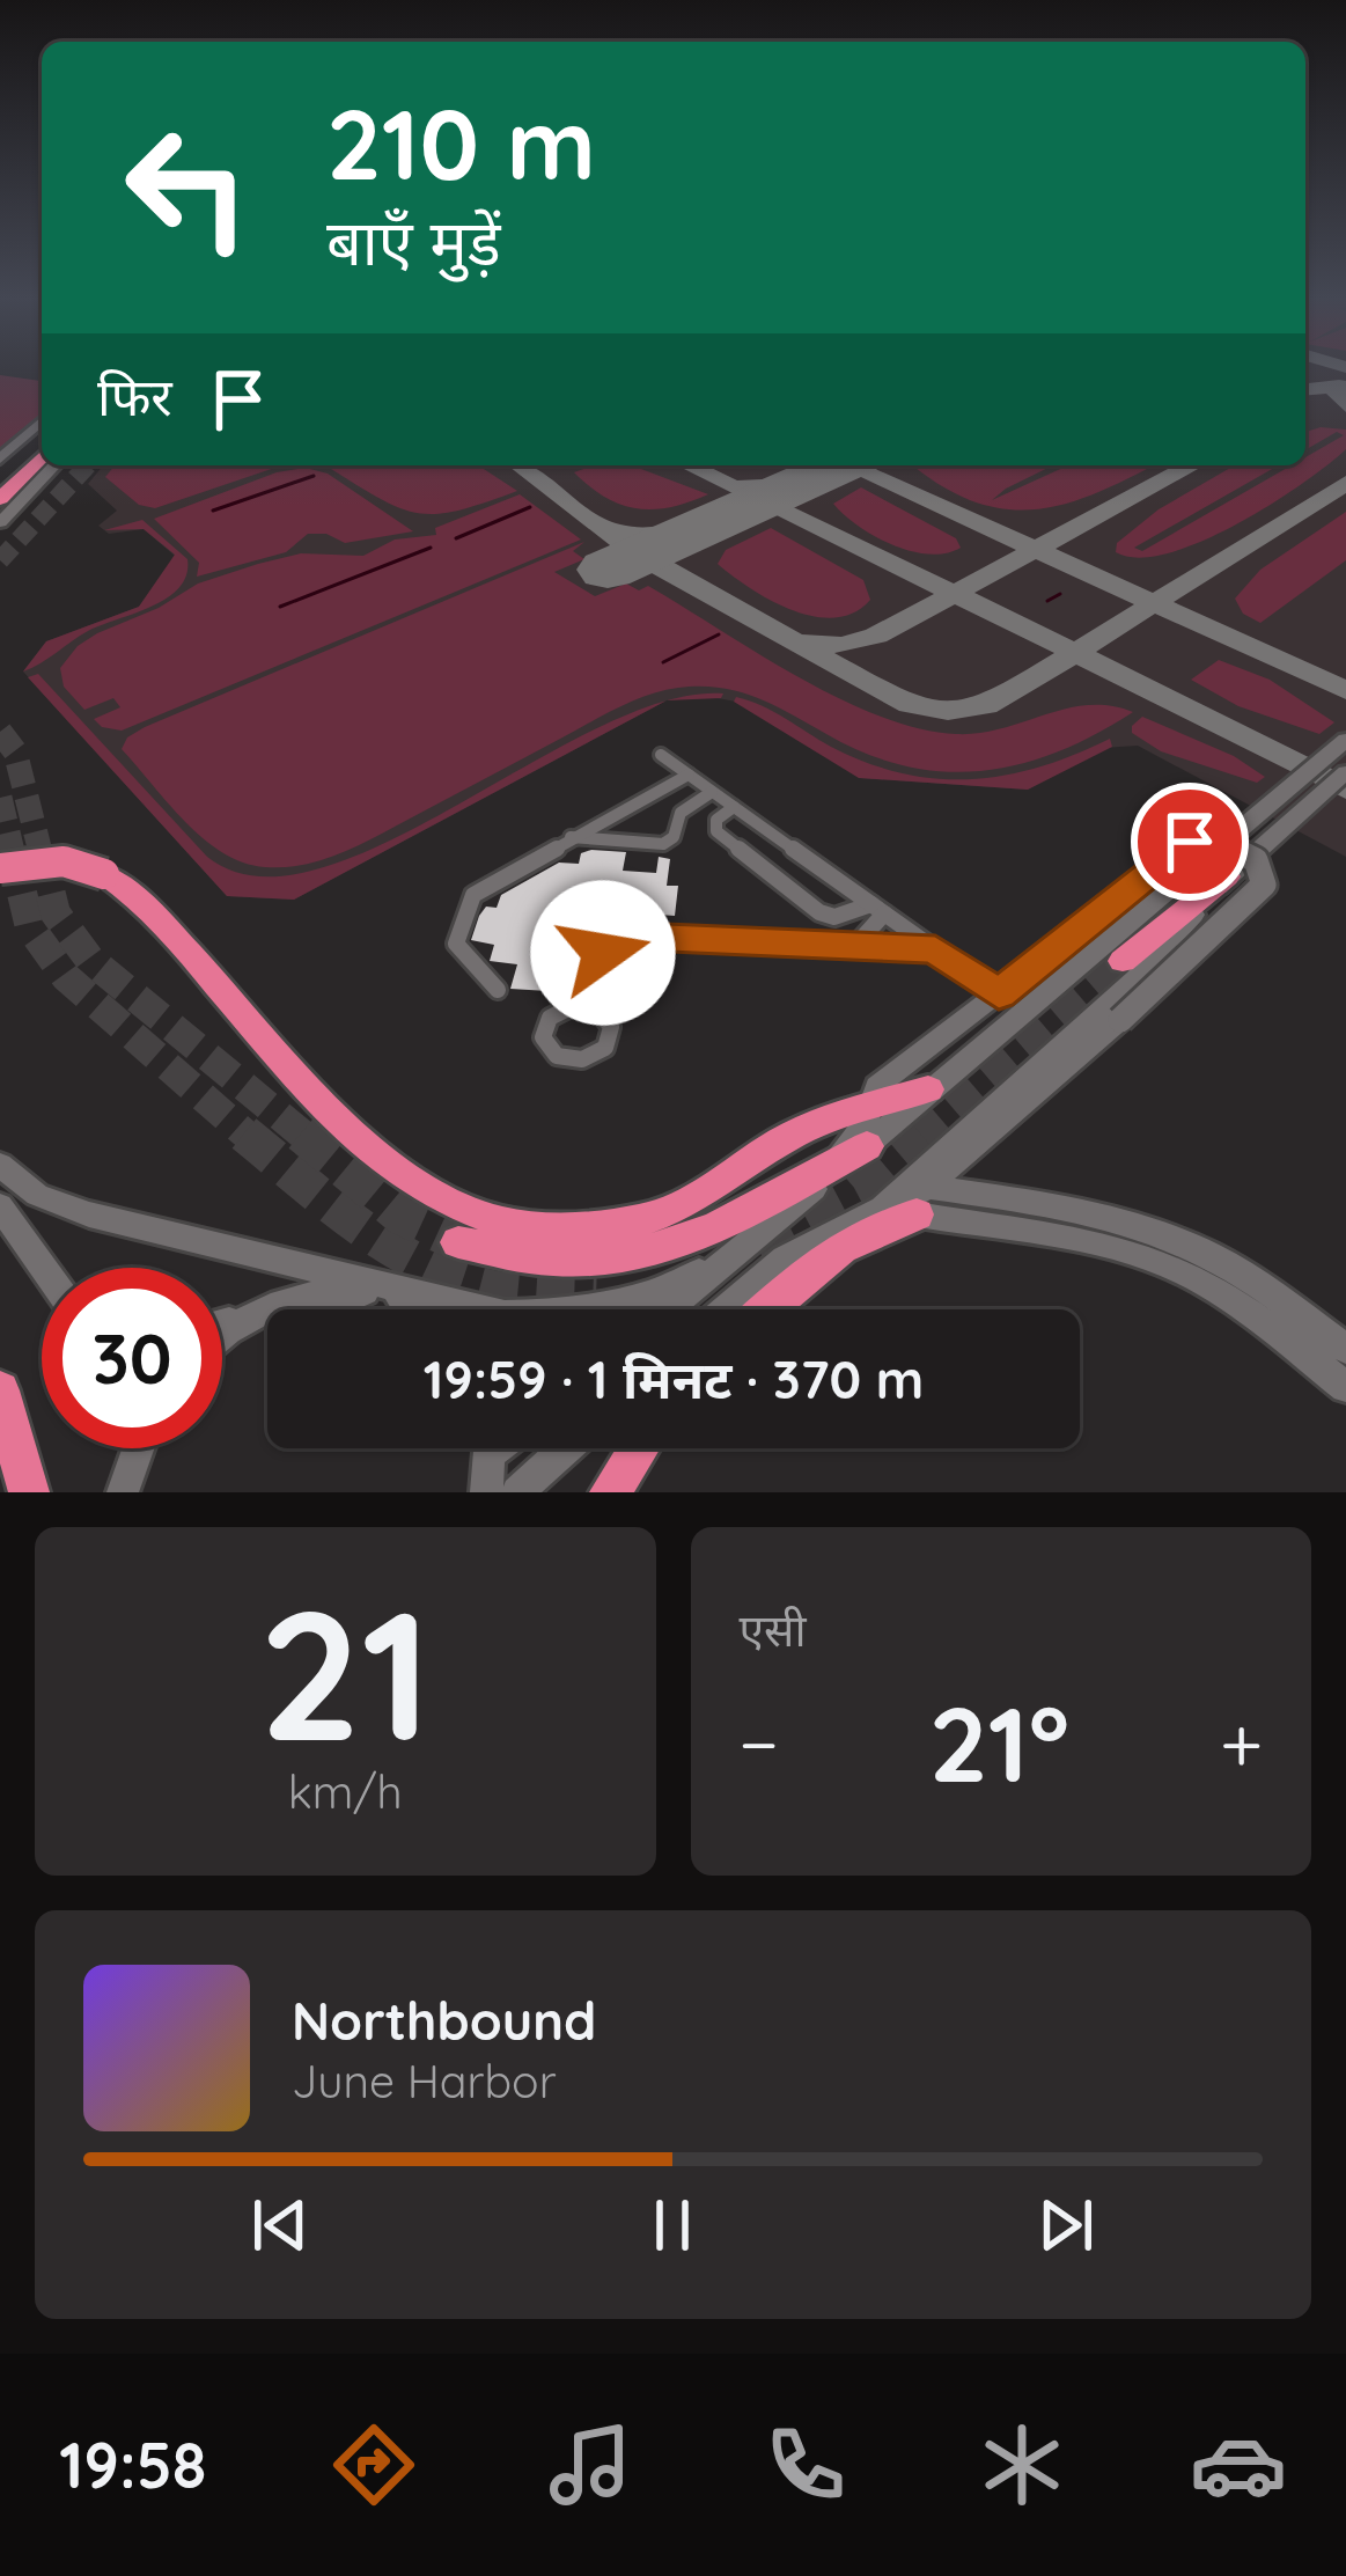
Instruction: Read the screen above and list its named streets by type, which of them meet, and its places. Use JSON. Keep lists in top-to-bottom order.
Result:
{
  "page": {
    "turn": ["210 m", "बाएँ मुड़ें"],
    "then": "फिर",
    "limit": "30",
    "trip": "19:59 · 1 मिनट · 370 m",
    "tile": [
      ["21", "km/h"],
      "एसी"
    ],
    "heat": ["−", "21°", "+"],
    "song": ["Northbound", "June Harbor"],
    "tabs": "19:58"
  }
}
